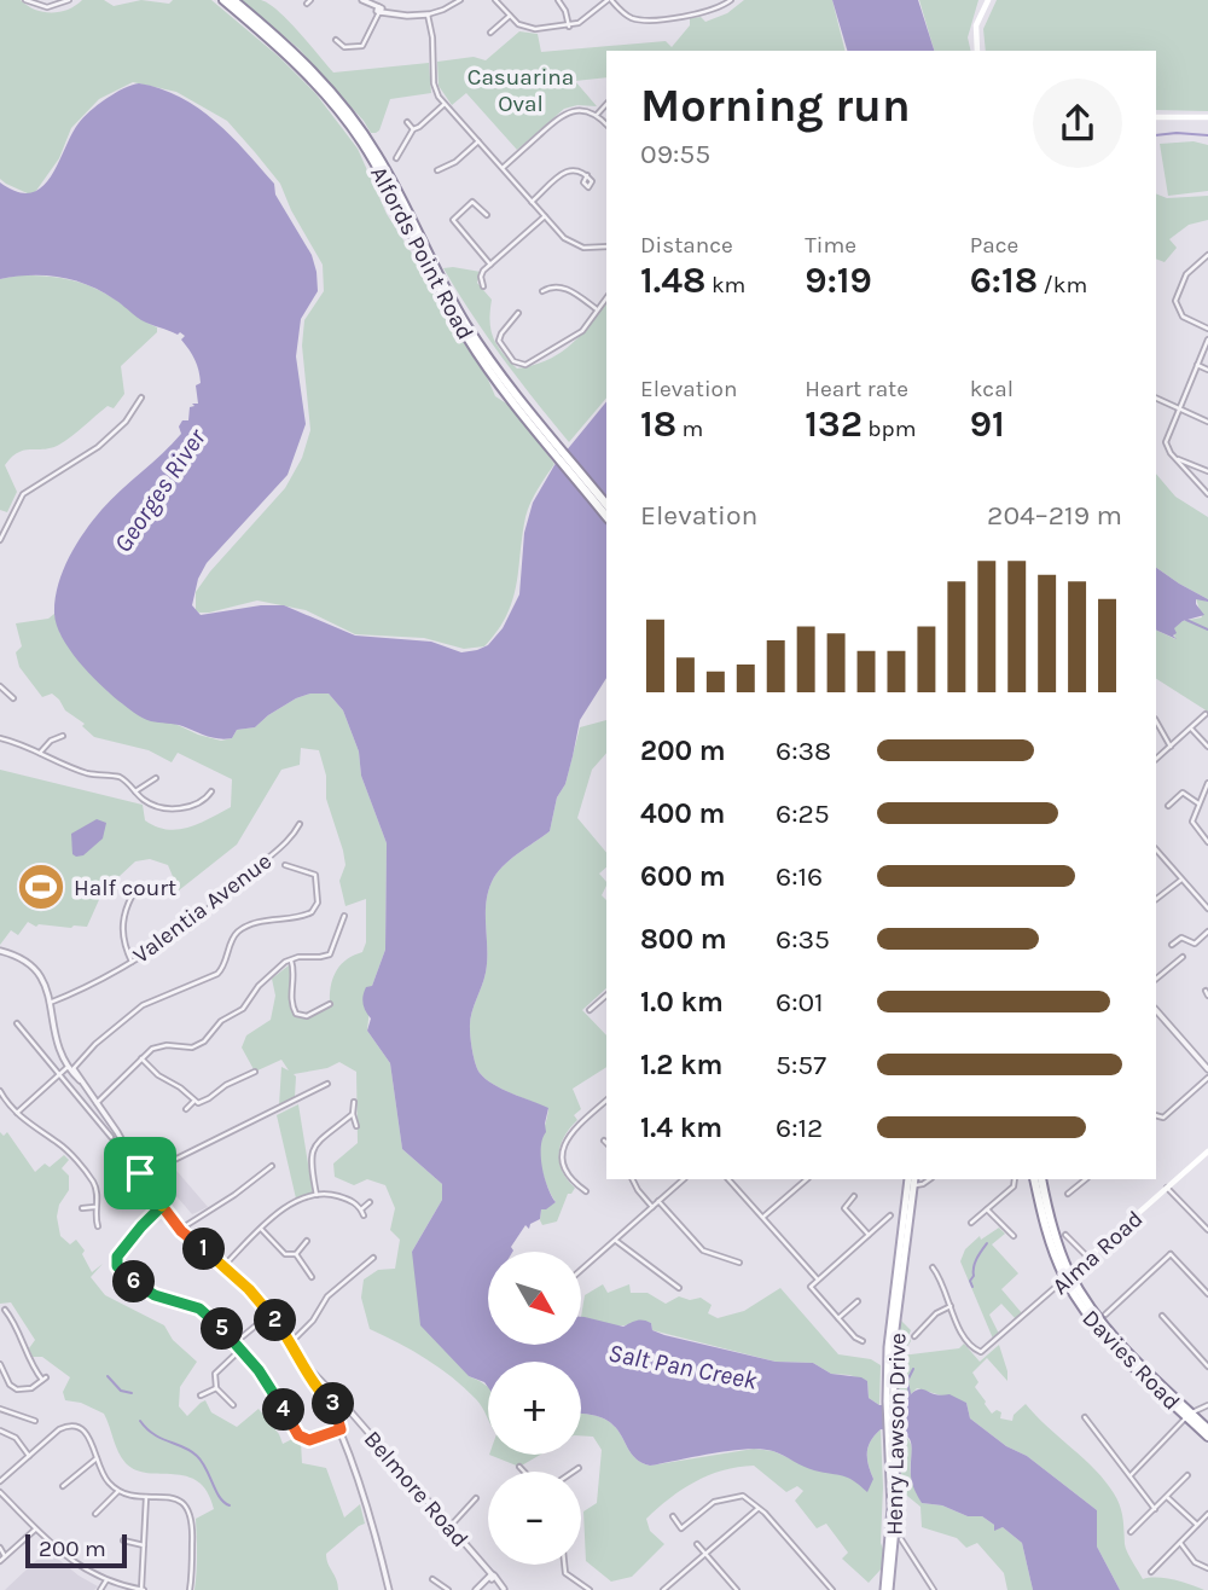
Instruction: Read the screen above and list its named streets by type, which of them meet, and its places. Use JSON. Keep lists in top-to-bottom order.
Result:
{
  "streets": {
    "highway": ["Alfords Point Road", "Davies Road"],
    "main road": ["Alma Road", "Henry Lawson Drive"],
    "street": ["Valentia Avenue", "Belmore Road"]
  },
  "crossings": [
    ["Alma Road", "Davies Road"]
  ],
  "water": ["Georges River", "Salt Pan Creek"],
  "parks": ["Casuarina Oval"],
  "places": {
    "sports": ["Half court"]
  },
  "scale_bar": "200 m",
  "north": "bottom right",
  "page": {
    "heading": ["Morning run", "09:55"],
    "stats": [
      ["Distance", "1.48 km"],
      ["Time", "9:19"],
      ["Pace", "6:18 /km"],
      ["Elevation", "18 m"],
      ["Heart rate", "132 bpm"],
      ["kcal", "91"]
    ],
    "chart": ["Elevation", "204–219 m"],
    "list": [
      {
        "name": "200 m",
        "note": "6:38"
      },
      {
        "name": "400 m",
        "note": "6:25"
      },
      {
        "name": "600 m",
        "note": "6:16"
      },
      {
        "name": "800 m",
        "note": "6:35"
      },
      {
        "name": "1.0 km",
        "note": "6:01"
      },
      {
        "name": "1.2 km",
        "note": "5:57"
      },
      {
        "name": "1.4 km",
        "note": "6:12"
      }
    ],
    "pins": [
      "1",
      "6",
      "2",
      "5",
      "3",
      "4"
    ],
    "map_buttons": ["+", "−"],
    "scale": "200 m"
  }
}
